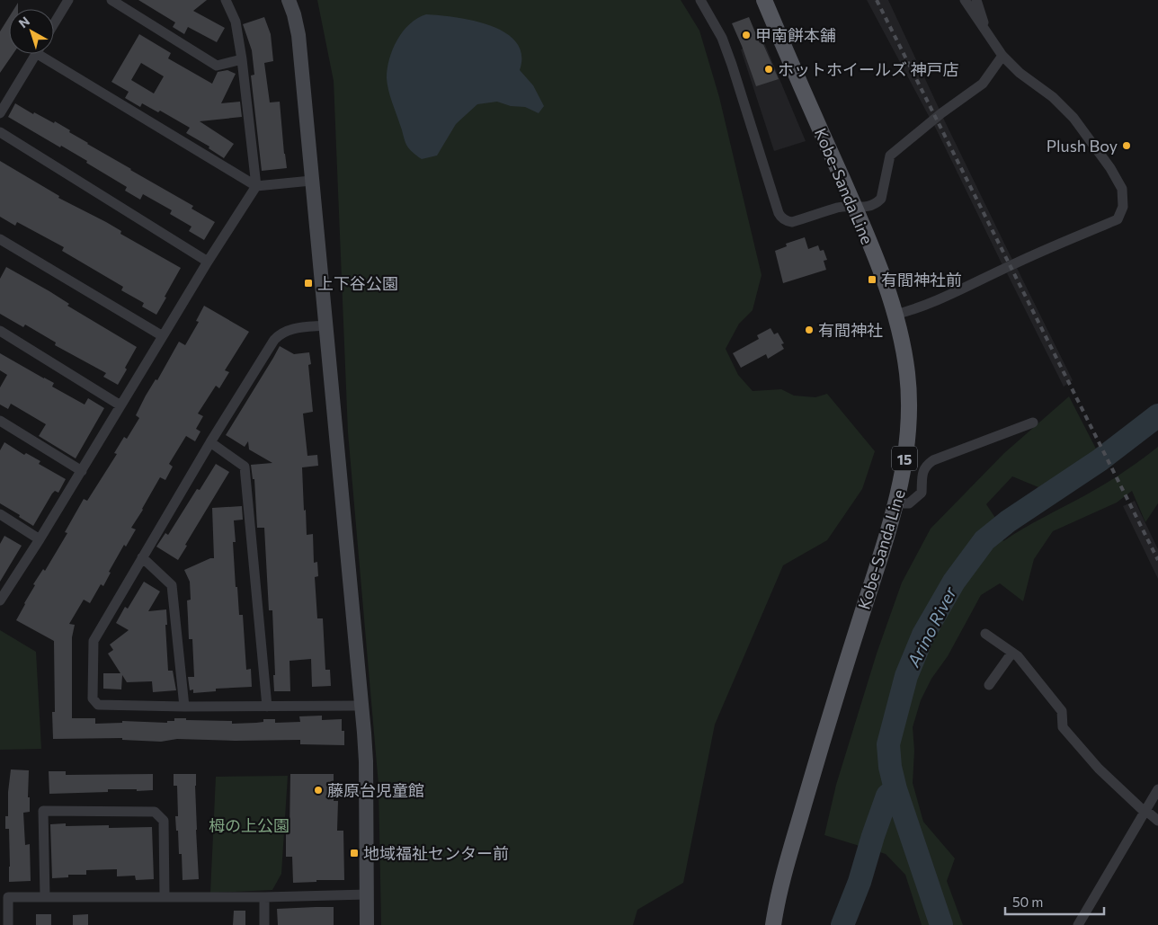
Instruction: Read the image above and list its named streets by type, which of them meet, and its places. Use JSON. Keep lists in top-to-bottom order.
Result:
{
  "streets": {
    "main road": ["Kobe-Sanda Line", "15"]
  },
  "water": ["Arino River"],
  "parks": ["栂の上公園"],
  "places": {
    "other": [
      "甲南餅本舗",
      "ホットホイールズ 神戸店",
      "Plush Boy",
      "有間神社",
      "藤原台児童館"
    ],
    "transit": ["有間神社前", "上下谷公園", "地域福祉センター前"]
  },
  "scale_bar": "50 m",
  "north": "top left"
}
